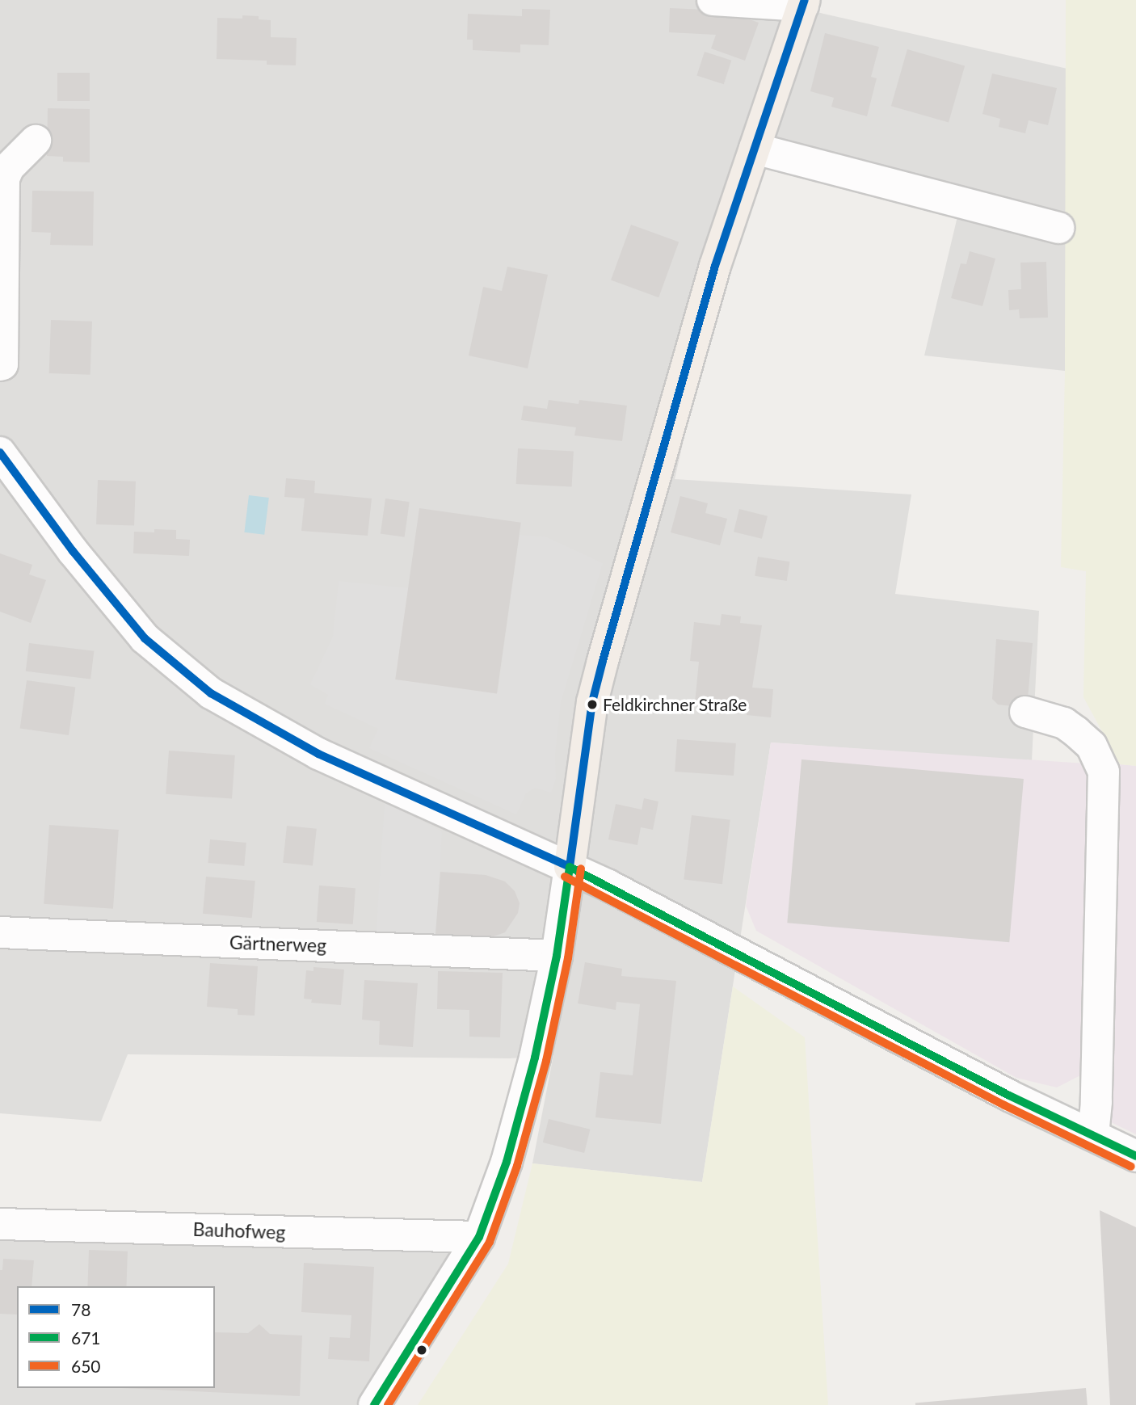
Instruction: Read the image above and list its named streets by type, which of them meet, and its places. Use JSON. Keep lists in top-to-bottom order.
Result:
{
  "streets": {
    "street": ["Gärtnerweg", "Bauhofweg"]
  },
  "places": ["Feldkirchner Straße"],
  "lines": ["transit line 78", "transit line 671", "transit line 650"],
  "legend": ["78", "671", "650"]
}
